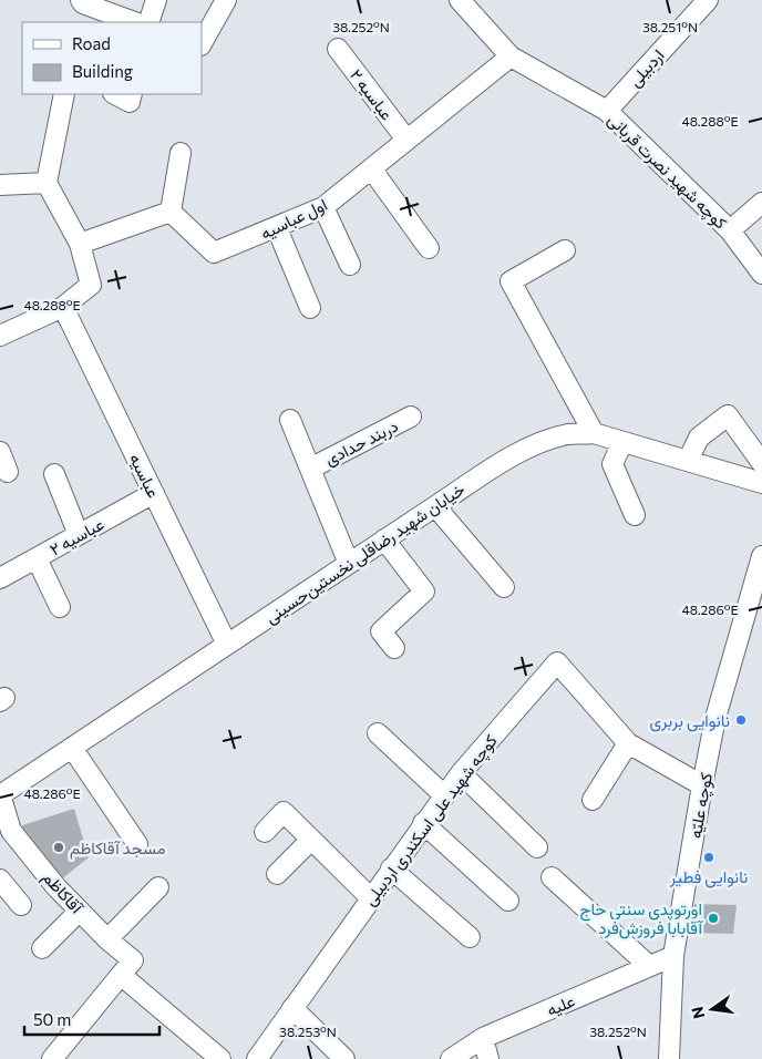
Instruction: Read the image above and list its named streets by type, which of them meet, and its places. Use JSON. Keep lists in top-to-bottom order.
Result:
{
  "streets": {
    "street": [
      "اردبیلی",
      "عباسیه ۲",
      "کوچه شهید نصرت قربانی",
      "اول عباسیه",
      "دربند حدادی",
      "عباسیه",
      "خیابان شهید رضاقلی نخستین‌حسینی",
      "کوچه علیّه",
      "کوچه شهید علی اسکندری اردبیلی",
      "آقاکاظم",
      "علیه"
    ]
  },
  "crossings": [
    ["اردبیلی", "کوچه شهید نصرت قربانی"],
    ["عباسیه ۲", "اول عباسیه"],
    ["عباسیه ۲", "عباسیه"],
    ["کوچه شهید نصرت قربانی", "اول عباسیه"],
    ["دربند حدادی", "خیابان شهید رضاقلی نخستین‌حسینی"],
    ["عباسیه", "خیابان شهید رضاقلی نخستین‌حسینی"],
    ["خیابان شهید رضاقلی نخستین‌حسینی", "آقاکاظم"],
    ["کوچه علیّه", "کوچه شهید علی اسکندری اردبیلی"],
    ["کوچه علیّه", "علیه"]
  ],
  "places": [
    "نانوایی بربری",
    "مسجد آقاکاظم",
    "نانوایی فطیر",
    "اورتوپدی سنتی حاج آقابابا فروزش‌فرد"
  ],
  "legend": ["Road", "Building"],
  "scale_bar": "50 m",
  "north": "left",
  "coordinates": [
    "38.252°N",
    "38.251°N",
    "48.288°E",
    "48.286°E",
    "38.253°N"
  ]
}
